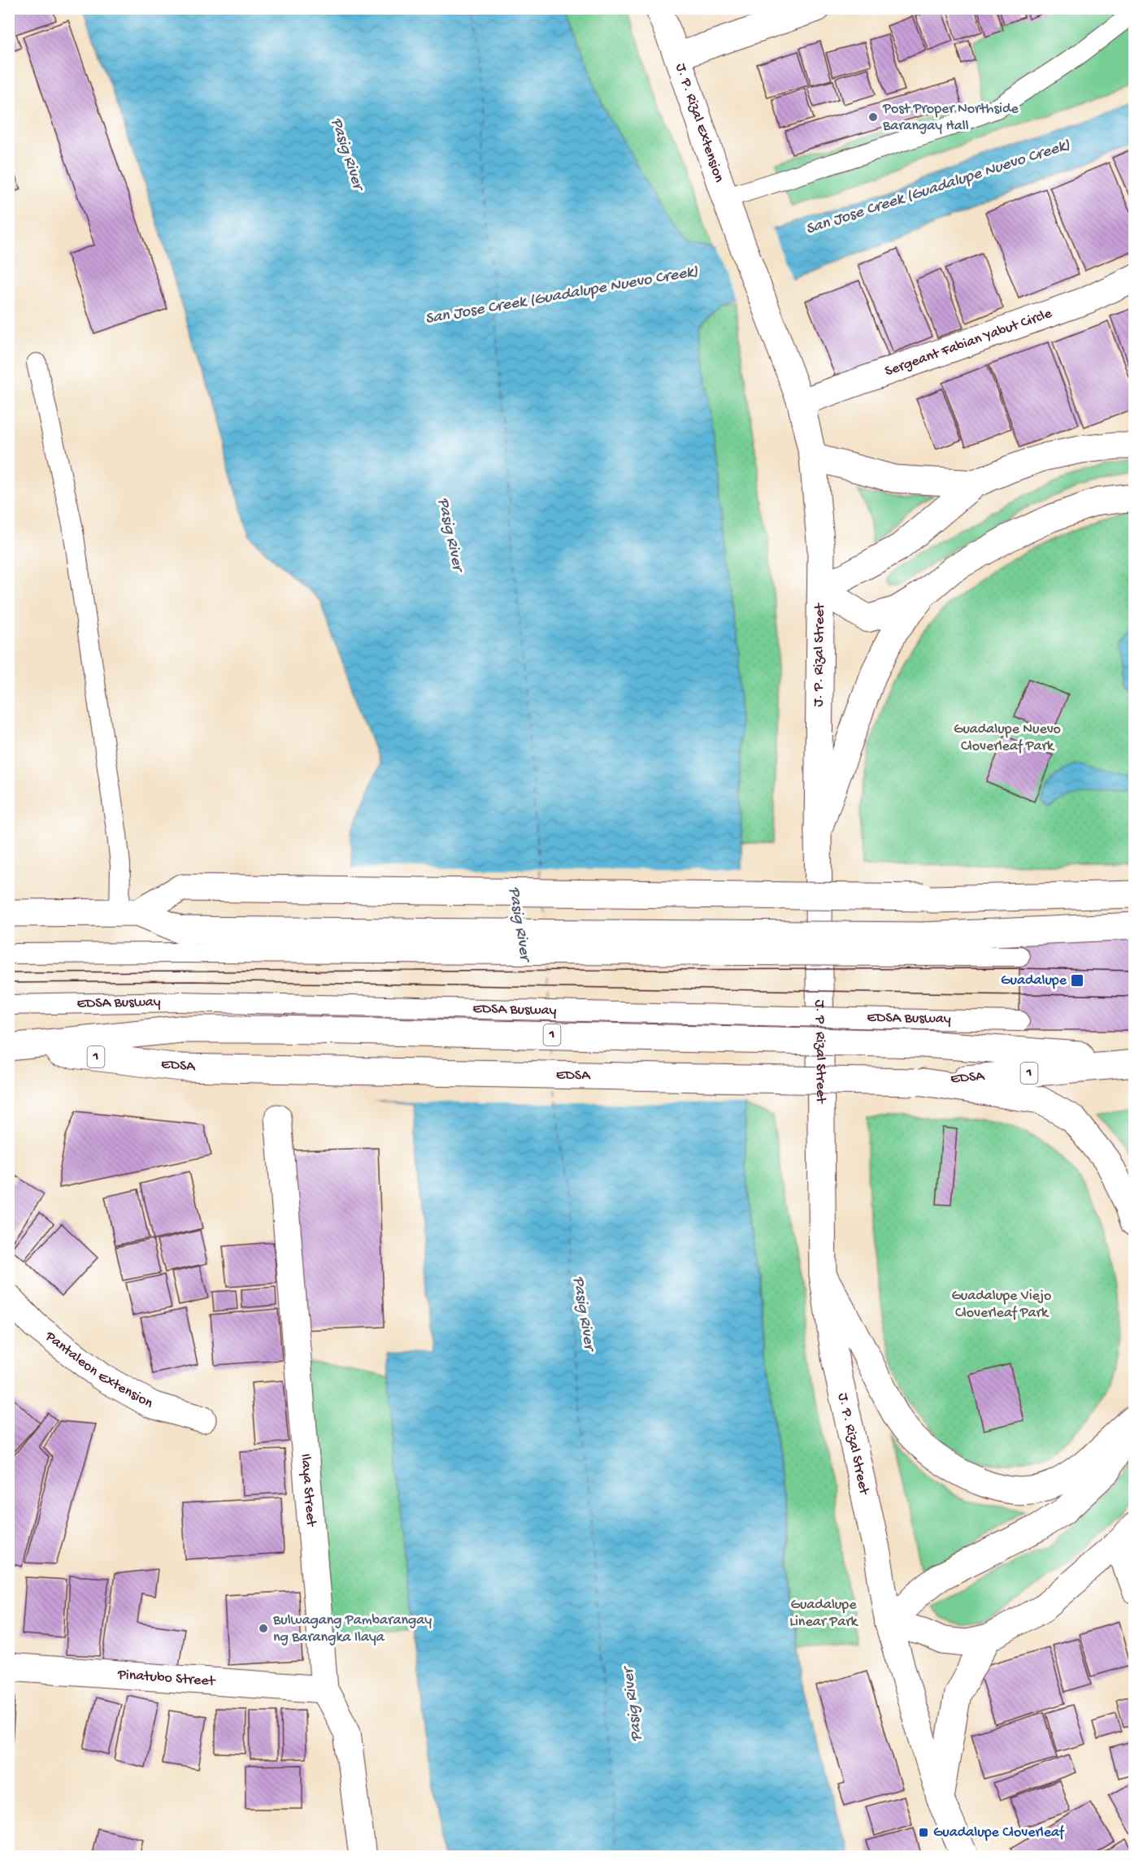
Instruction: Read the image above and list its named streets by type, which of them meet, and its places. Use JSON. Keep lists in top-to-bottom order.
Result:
{
  "streets": {
    "main road": [
      "J. P. Rizal Extension",
      "Sergeant Fabian Yabut Circle",
      "J. P. Rizal Street",
      "1",
      "EDSA",
      "Pantaleon Extension",
      "Ilaya Street",
      "Pinatubo Street"
    ],
    "lane": ["EDSA Busway"]
  },
  "crossings": [
    ["J. P. Rizal Extension", "J. P. Rizal Street"],
    ["Sergeant Fabian Yabut Circle", "J. P. Rizal Street"],
    ["EDSA Busway", "EDSA"],
    ["Ilaya Street", "Pinatubo Street"]
  ],
  "water": ["Pasig River", "San Jose Creek (Guadalupe Nuevo Creek)"],
  "parks": ["Guadalupe Nuevo Cloverleaf Park", "Guadalupe Viejo Cloverleaf Park", "Guadalupe Linear Park"],
  "places": {
    "other": ["Post Proper Northside Barangay Hall", "Bulwagang Pambarangay ng Barangka Ilaya"],
    "transit": ["Guadalupe", "Guadalupe Cloverleaf"]
  }
}
